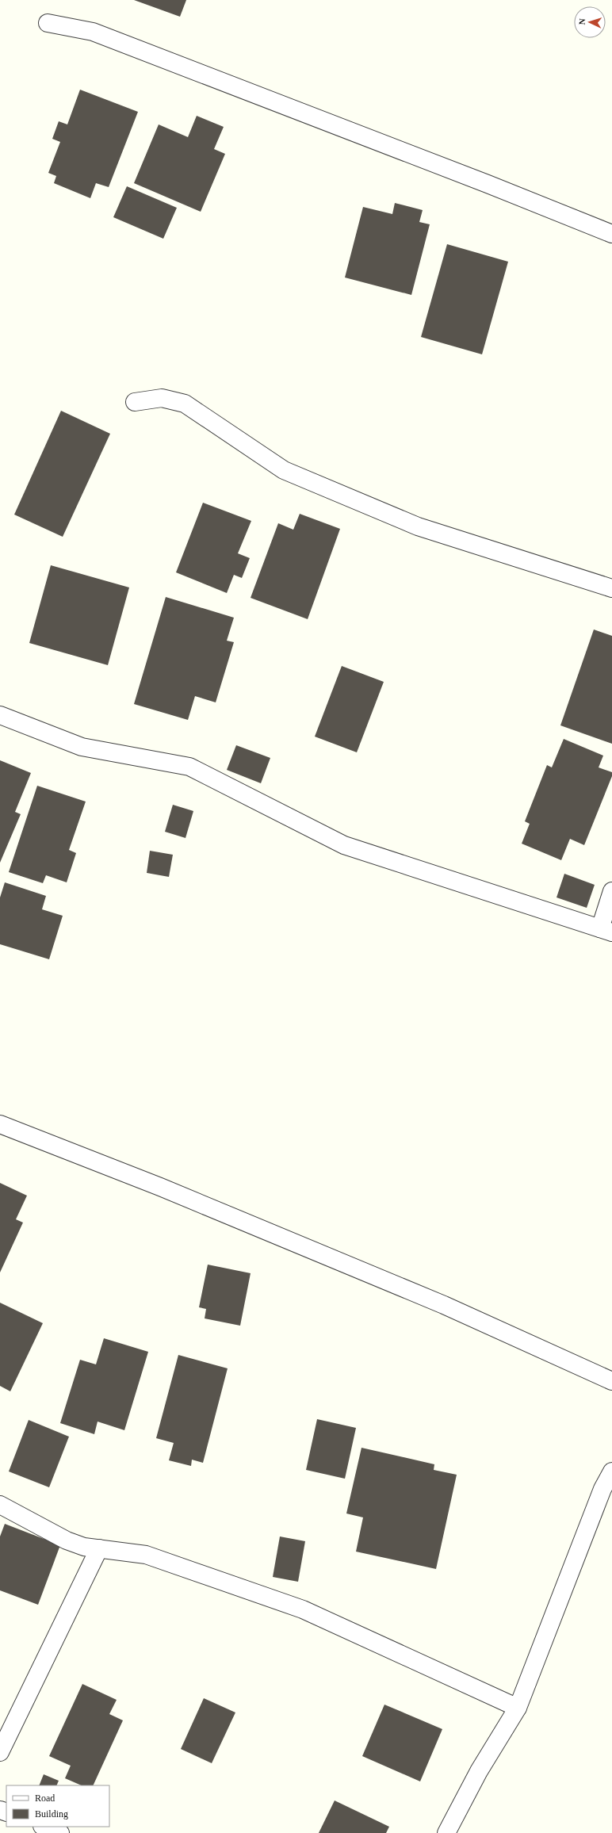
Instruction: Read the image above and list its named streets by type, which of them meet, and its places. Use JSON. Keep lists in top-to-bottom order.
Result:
{
  "legend": ["Road", "Building"],
  "north": "left"
}
